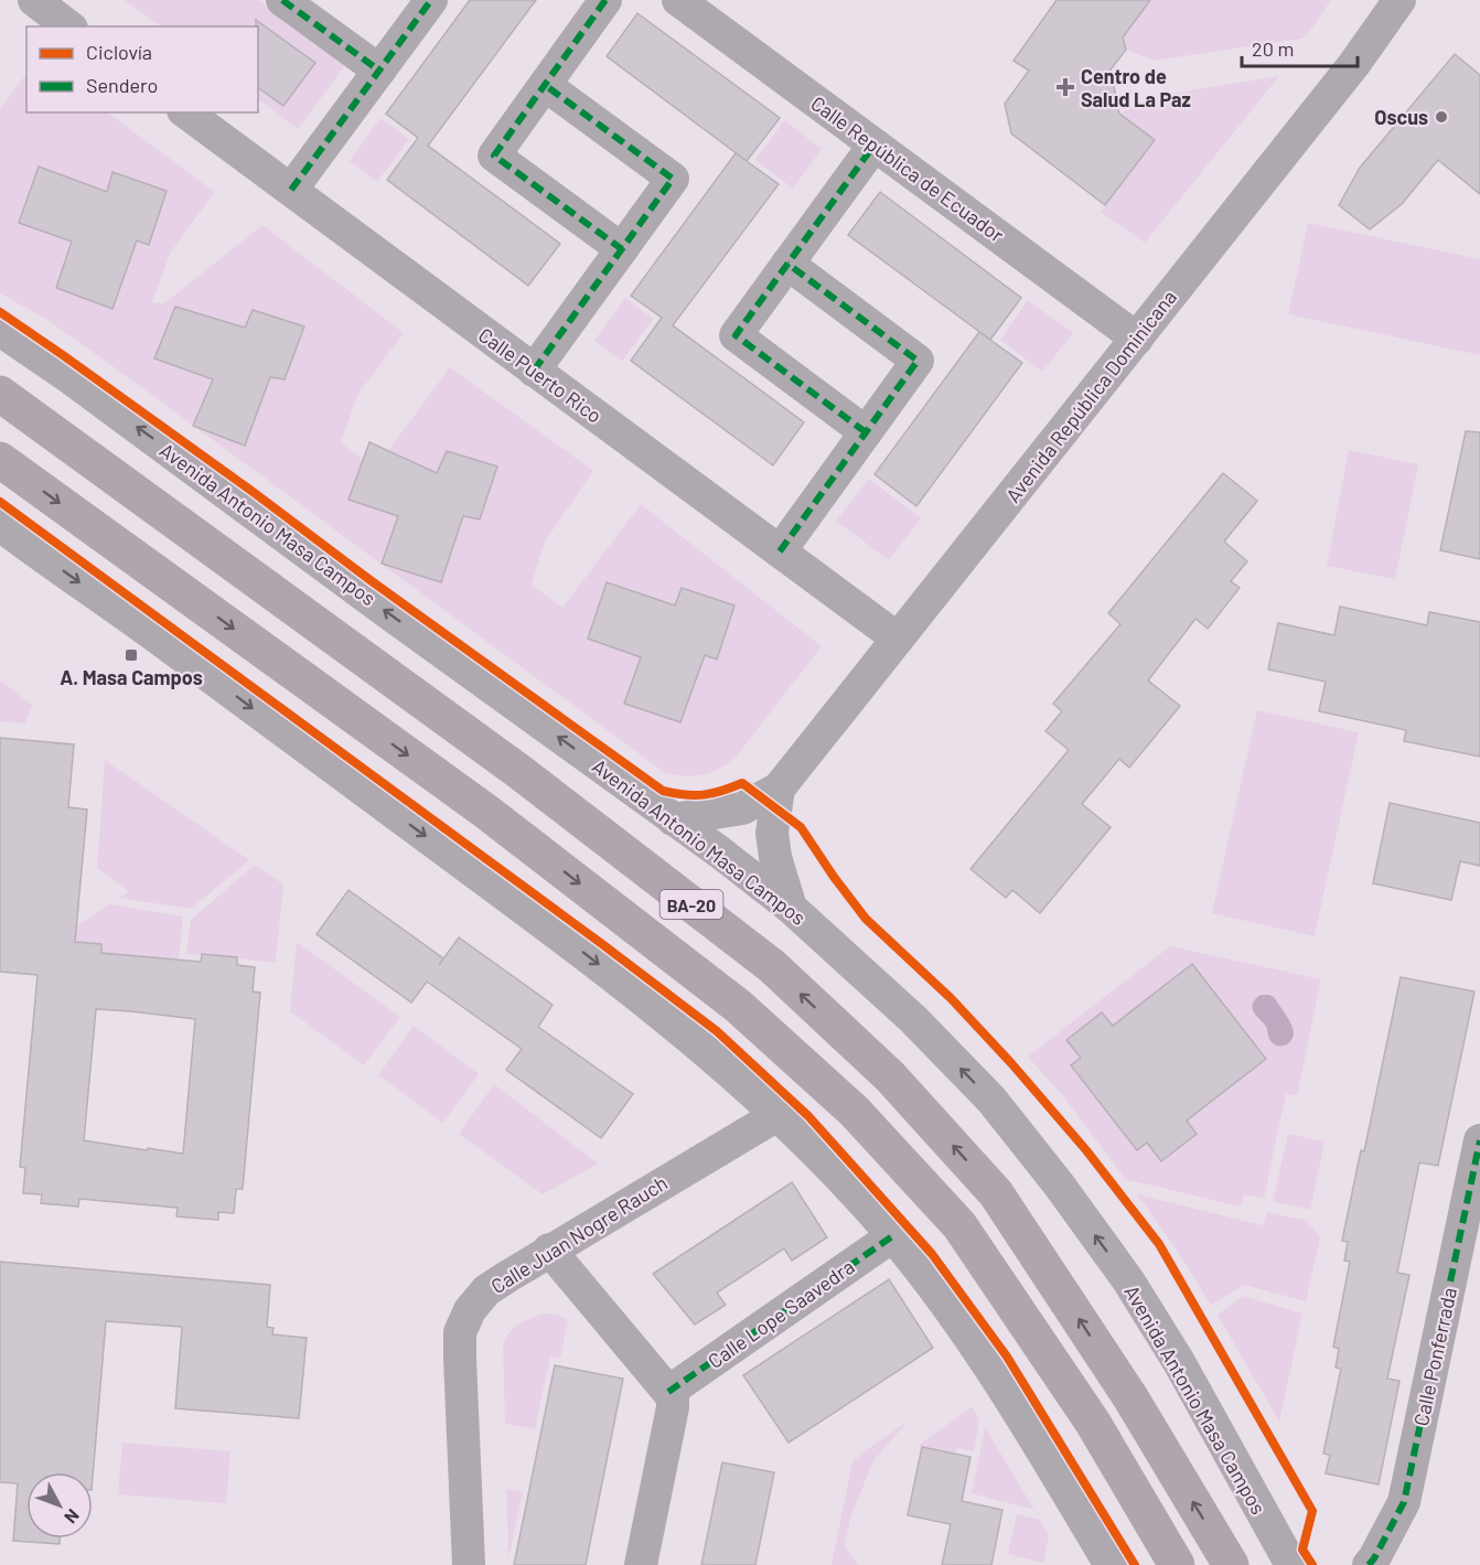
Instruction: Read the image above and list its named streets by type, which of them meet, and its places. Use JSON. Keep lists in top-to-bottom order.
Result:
{
  "streets": {
    "highway": ["BA-20"],
    "street": [
      "Calle República de Ecuador",
      "Calle Puerto Rico",
      "Avenida República Dominicana",
      "Avenida Antonio Masa Campos",
      "Calle Juan Nogre Rauch",
      "Calle Lope Saavedra",
      "Calle Ponferrada"
    ]
  },
  "crossings": [
    ["Calle República de Ecuador", "Avenida República Dominicana"],
    ["Calle Puerto Rico", "Avenida República Dominicana"],
    ["Avenida República Dominicana", "Avenida Antonio Masa Campos"]
  ],
  "places": {
    "health": ["Centro de Salud La Paz"],
    "other": ["Oscus"],
    "transit": ["A. Masa Campos"]
  },
  "legend": ["Ciclovía", "Sendero"],
  "scale_bar": "20 m",
  "north": "bottom right"
}
